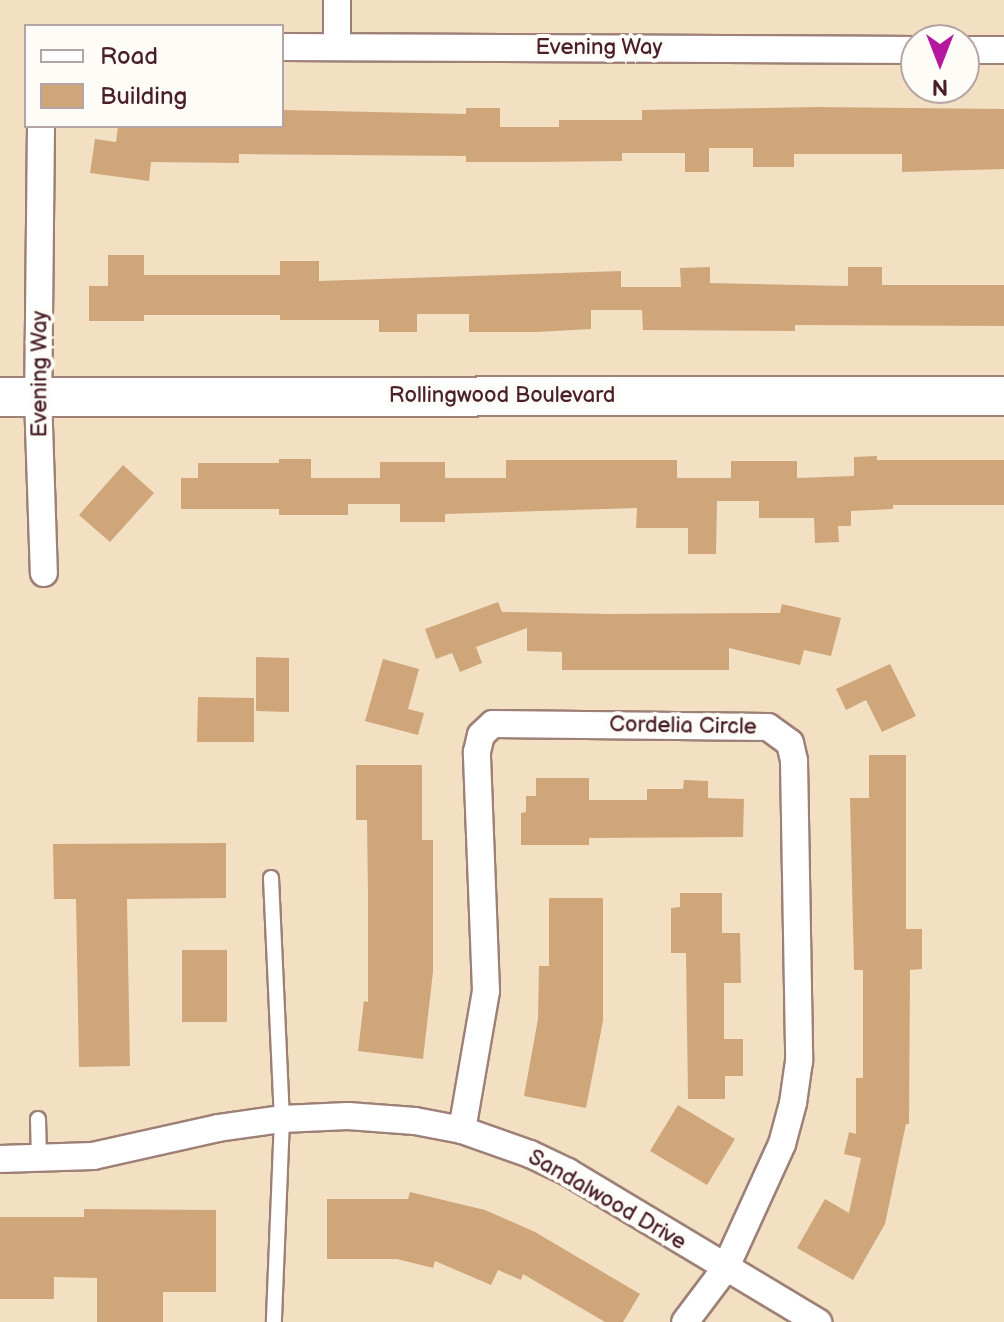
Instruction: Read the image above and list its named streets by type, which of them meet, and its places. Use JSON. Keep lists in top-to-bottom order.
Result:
{
  "streets": {
    "street": [
      "Evening Way",
      "Rollingwood Boulevard",
      "Cordelia Circle",
      "Sandalwood Drive"
    ]
  },
  "crossings": [
    ["Evening Way", "Rollingwood Boulevard"],
    ["Cordelia Circle", "Sandalwood Drive"]
  ],
  "legend": ["Road", "Building"],
  "north": "bottom"
}
